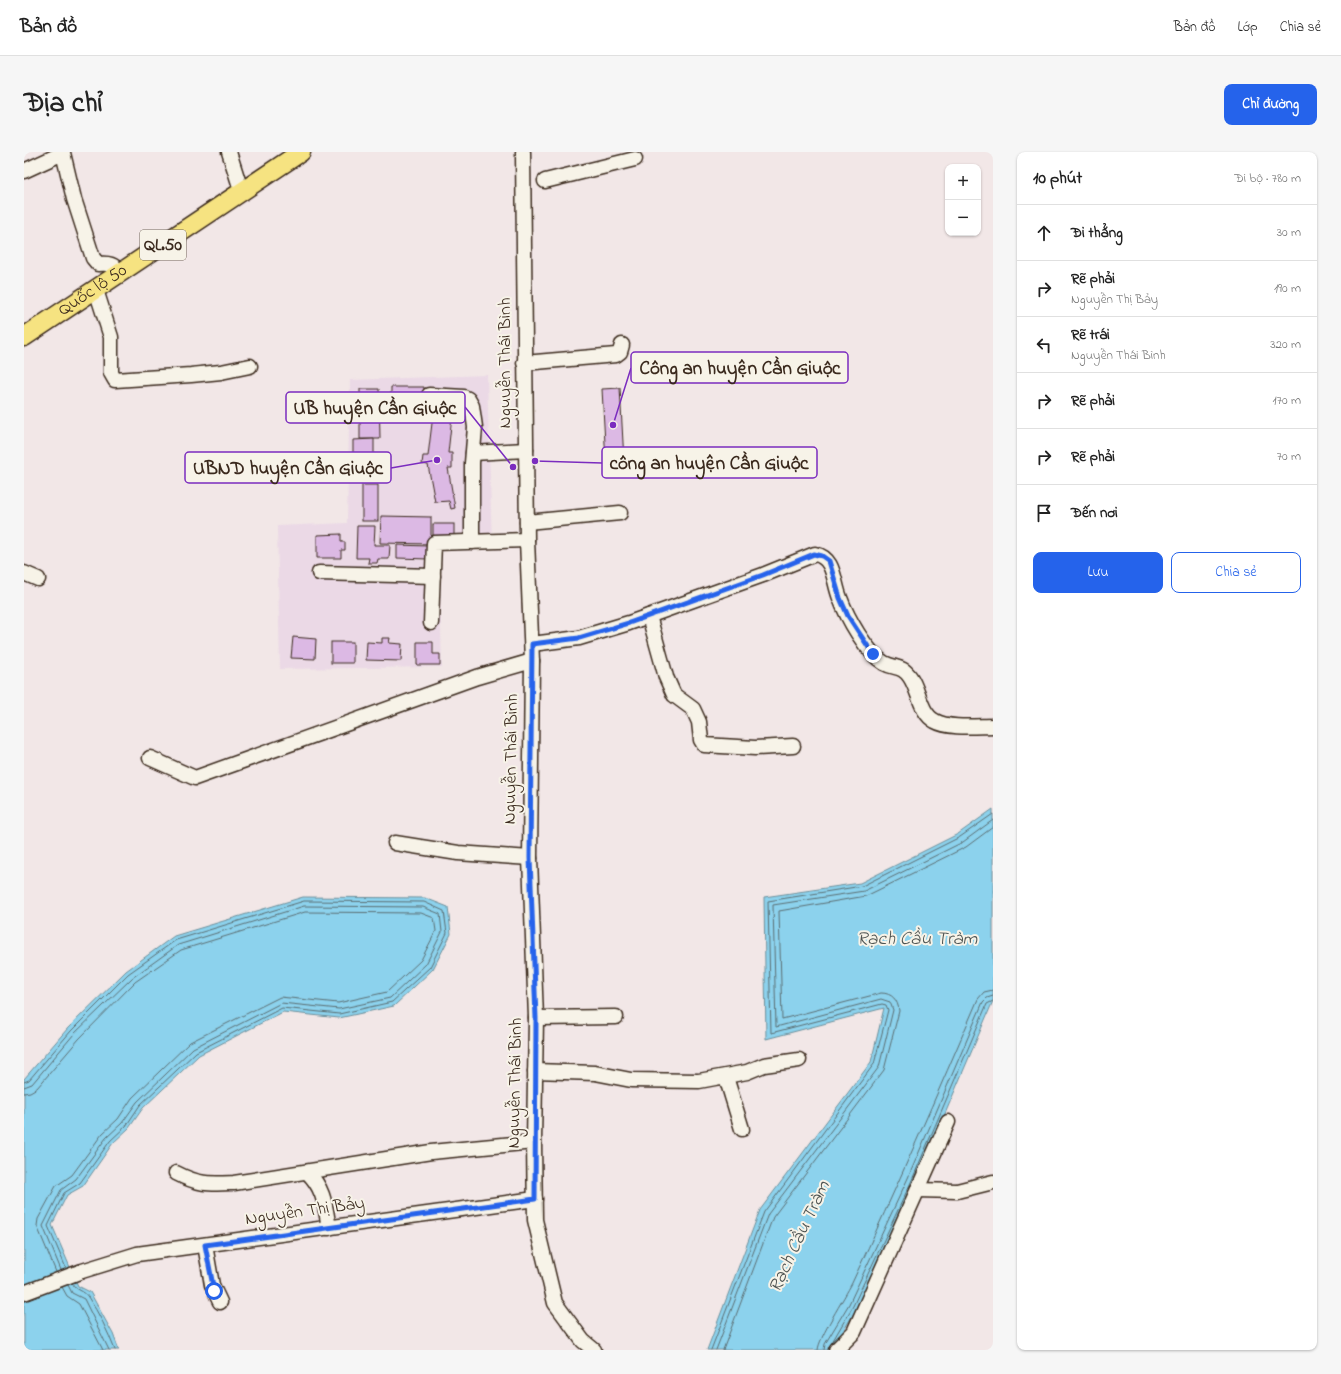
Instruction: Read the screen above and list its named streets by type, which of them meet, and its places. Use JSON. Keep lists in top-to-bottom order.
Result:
{
  "streets": {
    "main road": ["QL.50", "Quốc lộ 50"],
    "street": ["Nguyễn Thái Bình", "Nguyễn Thị Bảy"]
  },
  "crossings": [
    ["Nguyễn Thái Bình", "Nguyễn Thị Bảy"]
  ],
  "water": ["Rạch Cầu Tràm"],
  "places": [
    "Công an huyện Cần Giuộc",
    "UBND huyện Cần Giuộc",
    "công an huyện Cần Giuộc",
    "UB huyện Cần Giuộc"
  ],
  "page": {
    "header": "Bản đồ",
    "nav": ["Bản đồ", "Lớp", "Chia sẻ"],
    "title": "Địa chỉ",
    "buttons": [
      "Chỉ đường",
      ["Lưu", "Chia sẻ"]
    ],
    "heading": ["10 phút", "Đi bộ · 780 m"],
    "map_buttons": ["+", "−"],
    "list": [
      ["Đi thẳng", "30 m"],
      ["Rẽ phải", "Nguyễn Thị Bảy", "190 m"],
      ["Rẽ trái", "Nguyễn Thái Bình", "320 m"],
      ["Rẽ phải", "170 m"],
      ["Rẽ phải", "70 m"],
      "Đến nơi"
    ]
  }
}
